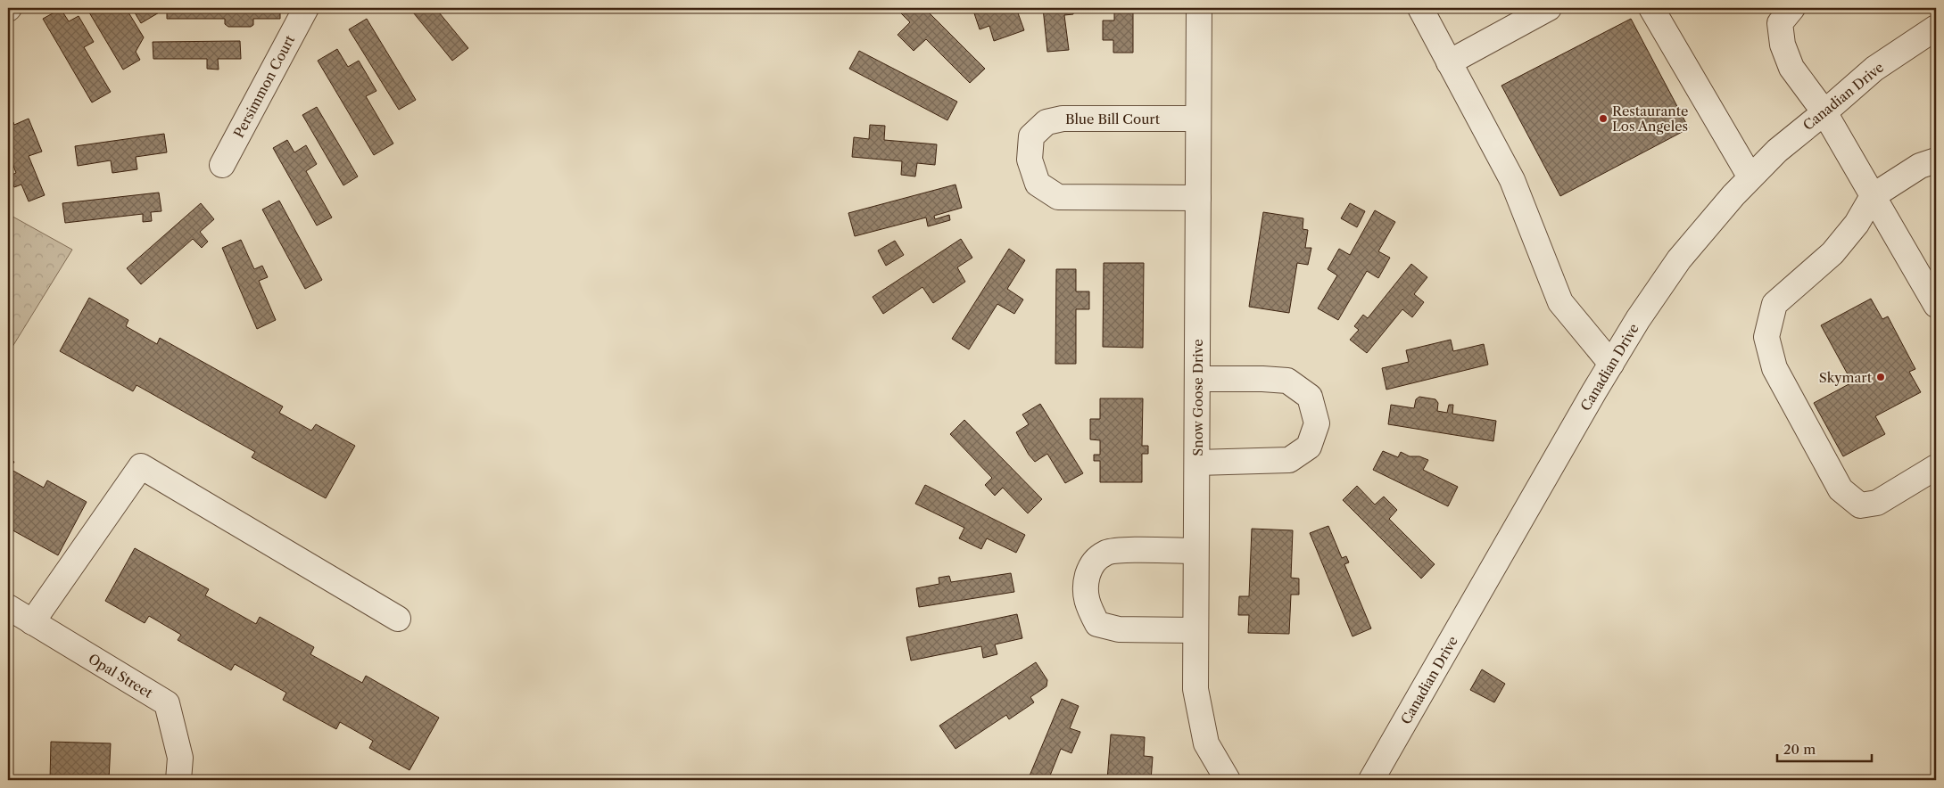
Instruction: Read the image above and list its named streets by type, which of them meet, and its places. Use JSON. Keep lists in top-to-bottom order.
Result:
{
  "streets": {
    "street": [
      "Persimmon Court",
      "Canadian Drive",
      "Blue Bill Court",
      "Snow Goose Drive",
      "Opal Street"
    ]
  },
  "crossings": [
    ["Blue Bill Court", "Snow Goose Drive"]
  ],
  "places": ["Restaurante Los Angeles", "Skymart"],
  "scale_bar": "20 m"
}
